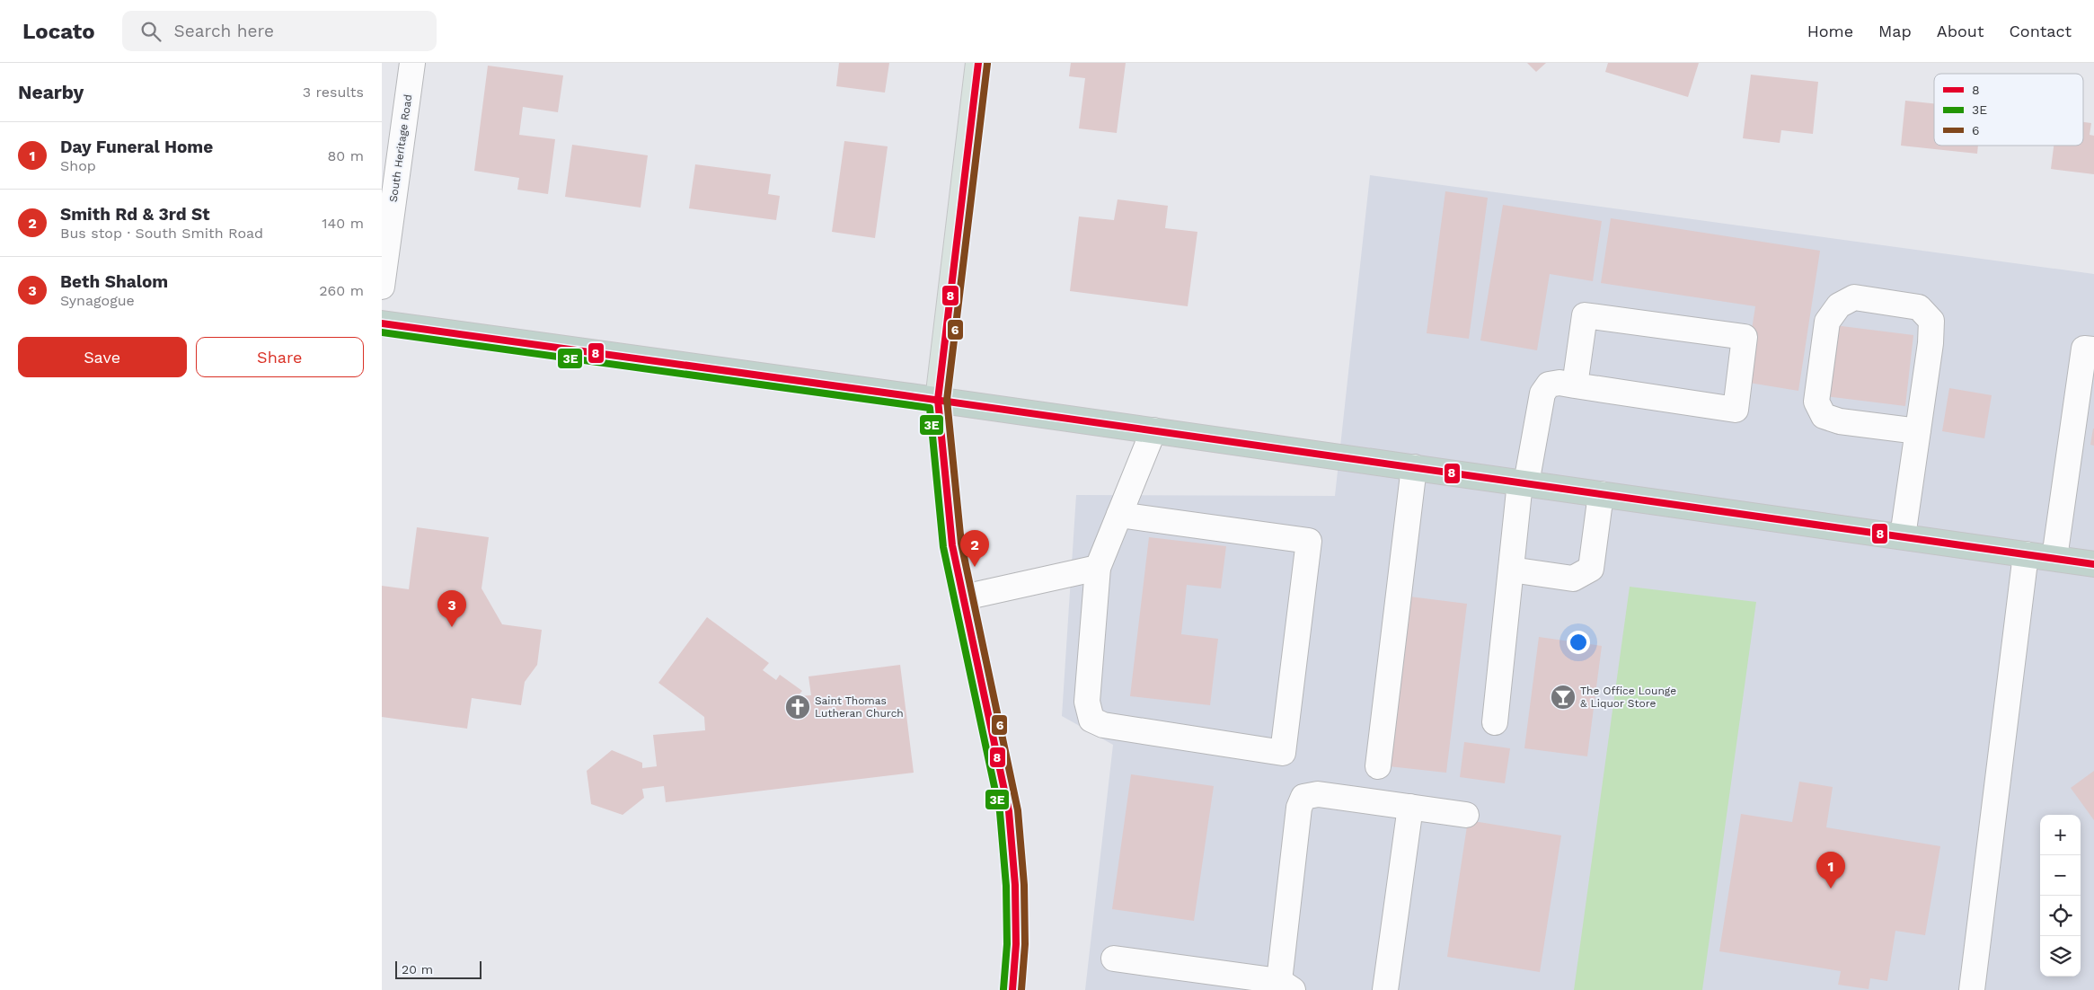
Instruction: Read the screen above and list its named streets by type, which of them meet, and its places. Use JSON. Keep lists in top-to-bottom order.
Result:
{
  "streets": {
    "street": ["South Heritage Road"]
  },
  "places": {
    "bar": ["The Office Lounge & Liquor Store"],
    "church": ["Saint Thomas Lutheran Church"]
  },
  "lines": ["transit line 8", "transit line 6", "transit line 3E"],
  "legend": ["8", "3E", "6"],
  "scale_bar": "20 m",
  "page": {
    "header": "Locato",
    "search": "Search here",
    "nav": [
      "Home",
      "Map",
      "About",
      "Contact"
    ],
    "heading": ["Nearby", "3 results"],
    "list": [
      {
        "mark": "1",
        "name": "Day Funeral Home",
        "note": "Shop",
        "value": "80 m"
      },
      {
        "mark": "2",
        "name": "Smith Rd & 3rd St",
        "note": "Bus stop · South Smith Road",
        "value": "140 m"
      },
      {
        "mark": "3",
        "name": "Beth Shalom",
        "note": "Synagogue",
        "value": "260 m"
      }
    ],
    "buttons": ["Save", "Share"],
    "pins": ["2", "3", "1"],
    "map_buttons": ["+", "−"],
    "scale": "20 m"
  }
}
